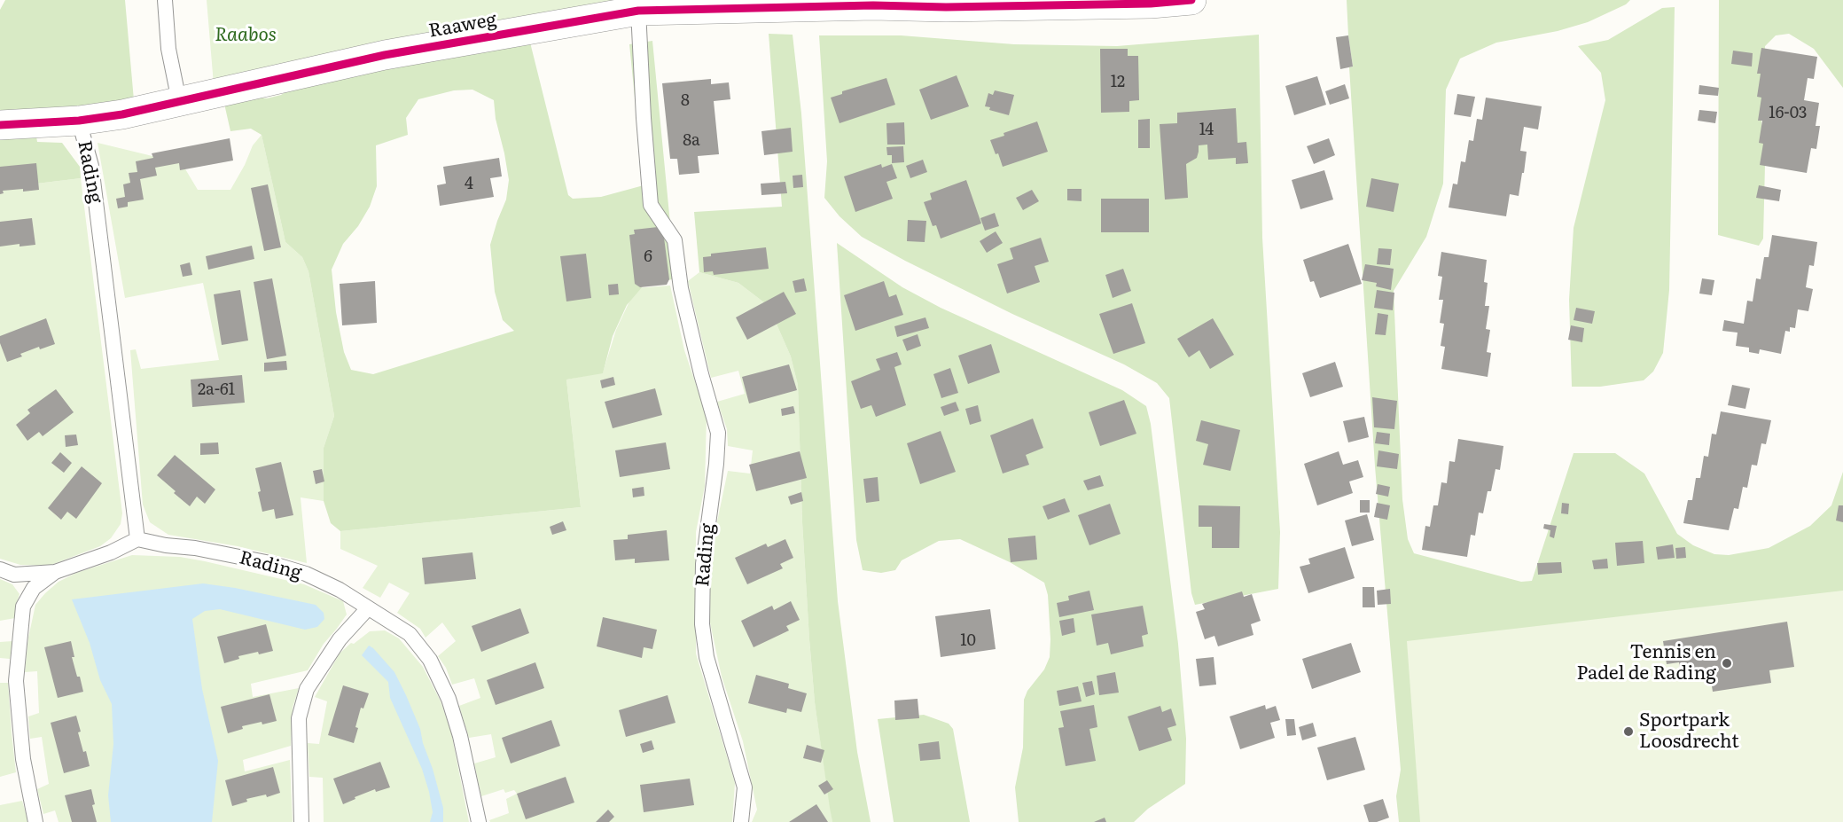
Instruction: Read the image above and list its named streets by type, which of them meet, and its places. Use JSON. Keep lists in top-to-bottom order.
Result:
{
  "streets": {
    "street": ["Raaweg"],
    "lane": ["Rading"]
  },
  "crossings": [
    ["Raaweg", "Rading"]
  ],
  "parks": ["Raabos"],
  "places": ["Tennis en Padel de Rading", "Sportpark Loosdrecht"],
  "house_numbers": [
    "12",
    "8",
    "16-03",
    "14",
    "8a",
    "4",
    "6",
    "2a-61",
    "10"
  ]
}
